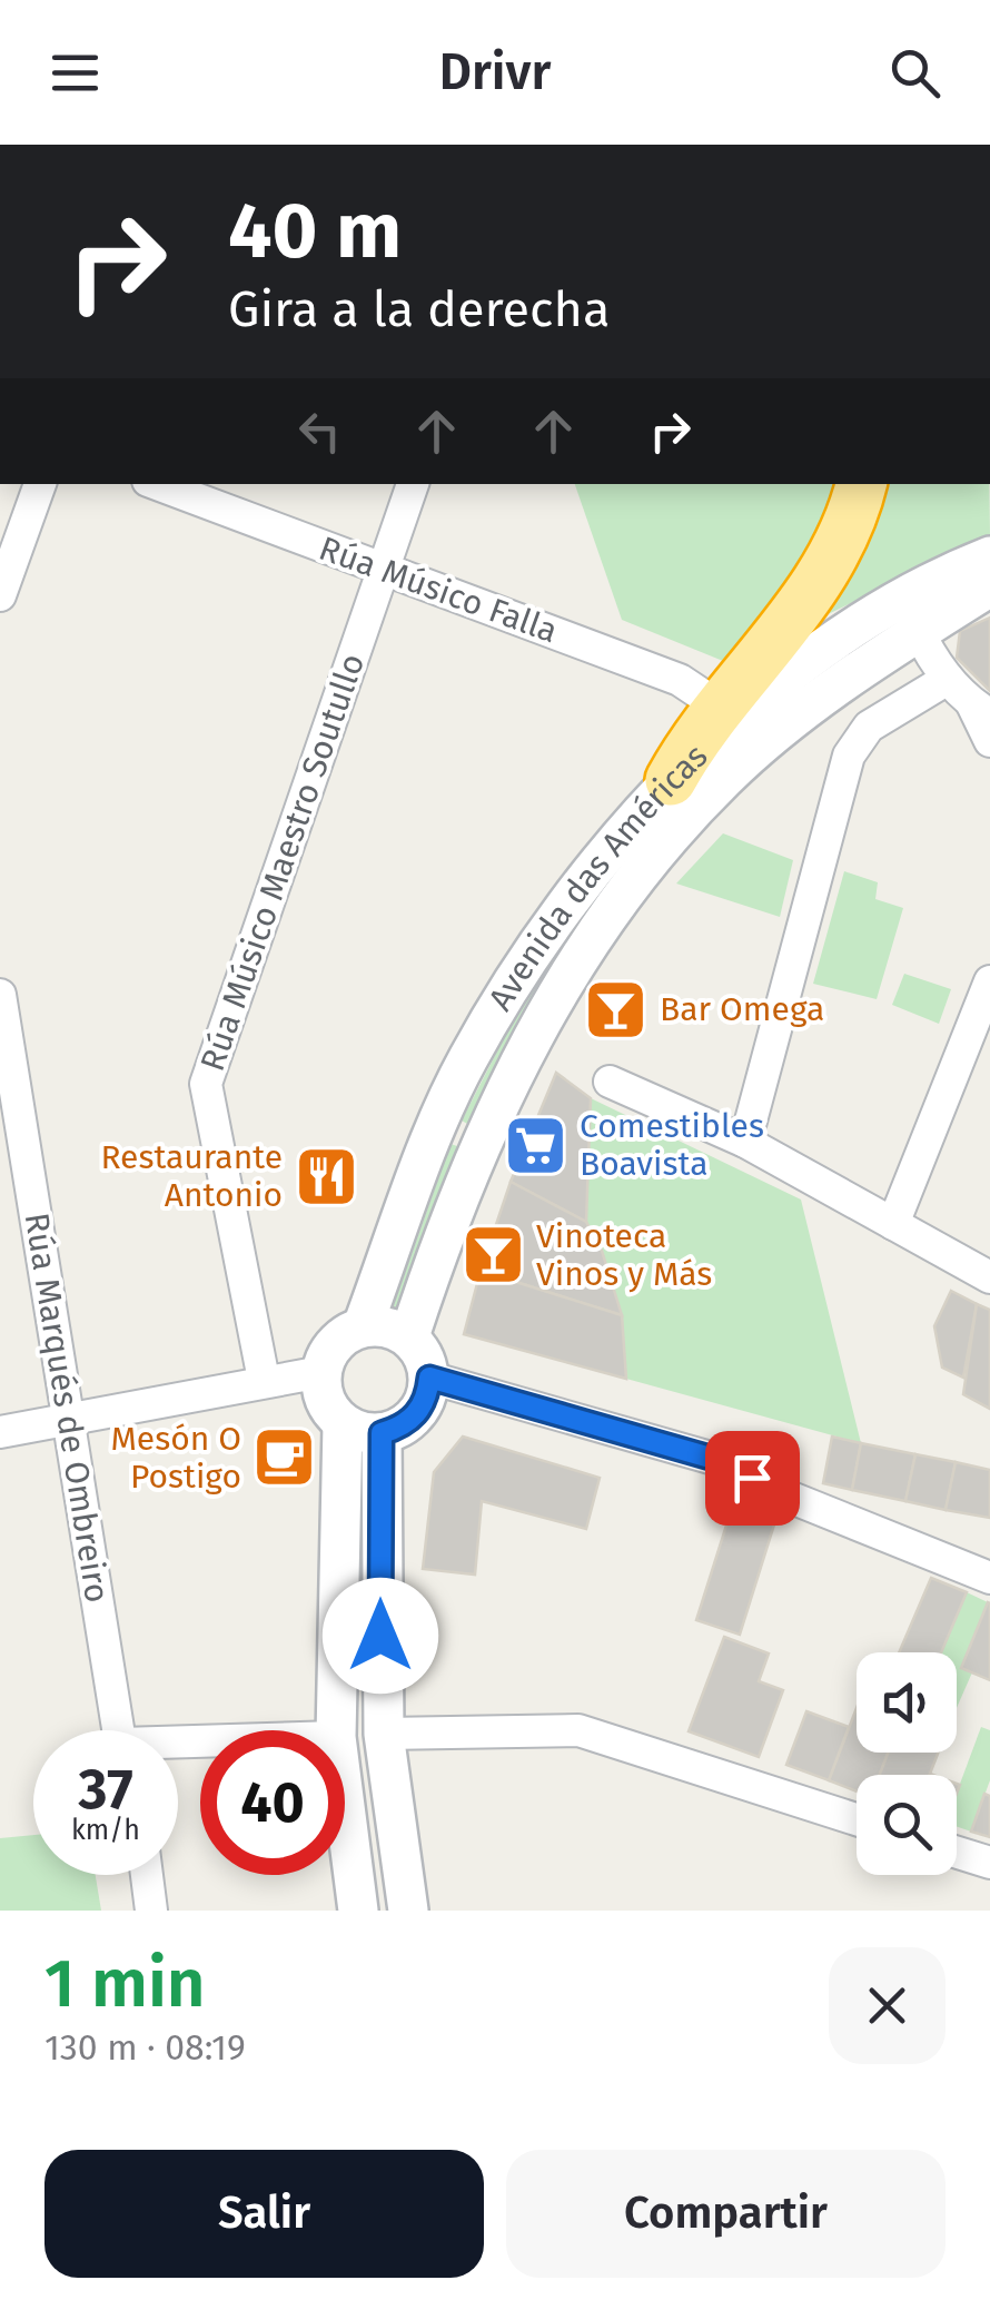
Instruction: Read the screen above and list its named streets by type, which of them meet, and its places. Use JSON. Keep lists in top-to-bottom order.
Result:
{
  "streets": {
    "street": [
      "Rúa Músico Falla",
      "Rúa Músico Maestro Soutullo",
      "Avenida das Américas",
      "Rúa Marqués de Ombreiro"
    ]
  },
  "crossings": [
    ["Rúa Músico Falla", "Rúa Músico Maestro Soutullo"]
  ],
  "places": {
    "bar": ["Bar Omega", "Vinoteca Vinos y Más"],
    "supermarket": ["Comestibles Boavista"],
    "restaurant": ["Restaurante Antonio"],
    "cafe": ["Mesón O Postigo"]
  },
  "page": {
    "header": "Drivr",
    "turn": ["40 m", "Gira a la derecha"],
    "speed": "37 km/h",
    "limit": "40",
    "heading": ["1 min", "130 m · 08:19"],
    "buttons": ["Salir", "Compartir"]
  }
}
